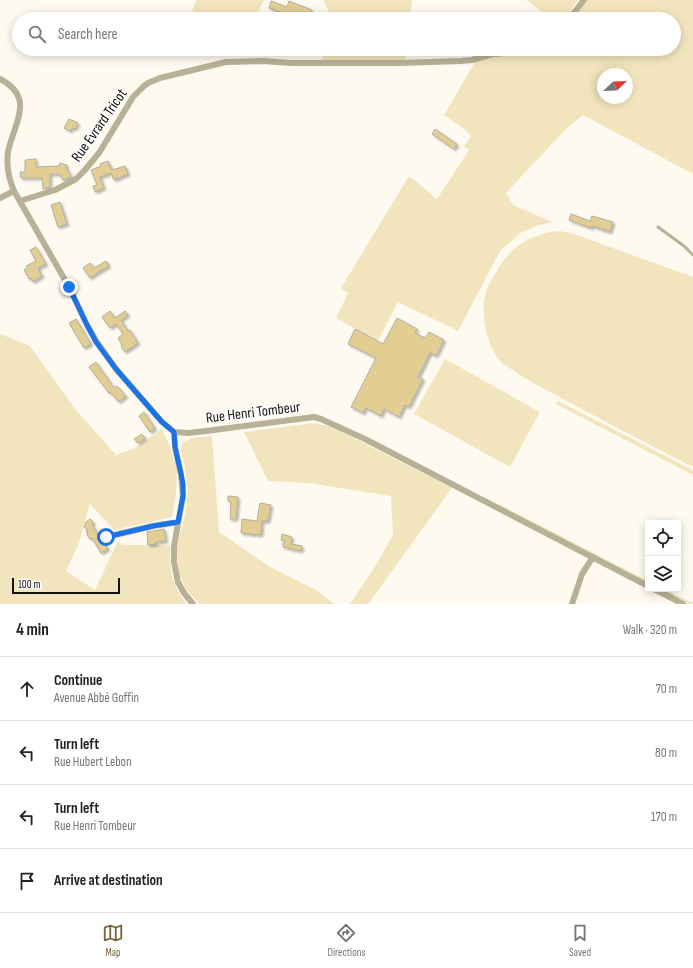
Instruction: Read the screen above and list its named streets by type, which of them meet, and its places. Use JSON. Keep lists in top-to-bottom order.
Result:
{
  "streets": {
    "street": ["Rue Evrard Tricot", "Rue Henri Tombeur"]
  },
  "scale_bar": "100 m",
  "north": "top right",
  "page": {
    "search": "Search here",
    "scale": "100 m",
    "heading": ["4 min", "Walk · 320 m"],
    "list": [
      ["Continue", "Avenue Abbé Goffin", "70 m"],
      ["Turn left", "Rue Hubert Lebon", "80 m"],
      ["Turn left", "Rue Henri Tombeur", "170 m"],
      "Arrive at destination"
    ],
    "nav": ["Map", "Directions", "Saved"]
  }
}
